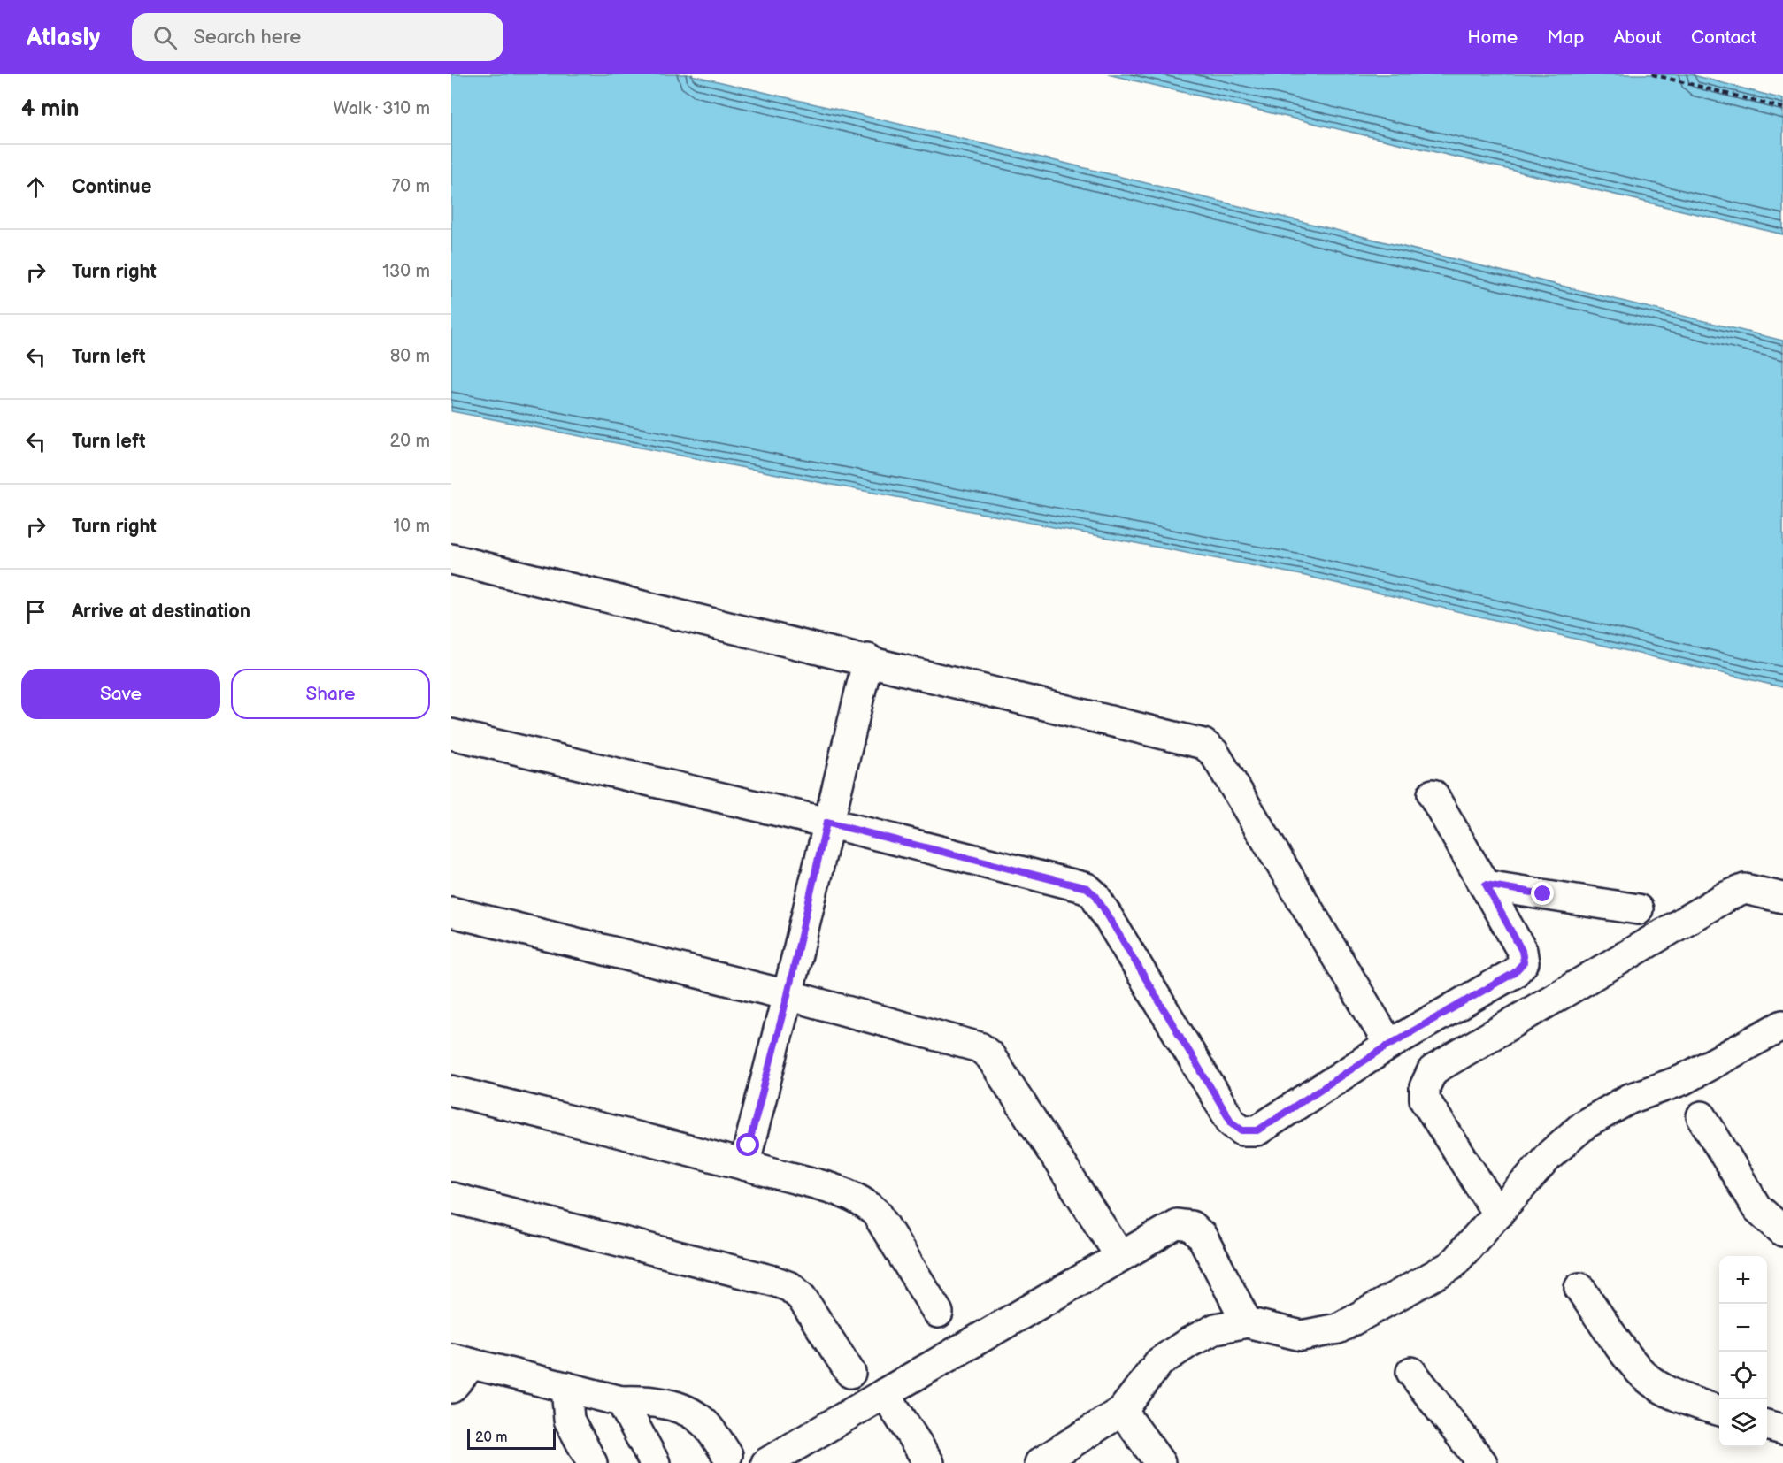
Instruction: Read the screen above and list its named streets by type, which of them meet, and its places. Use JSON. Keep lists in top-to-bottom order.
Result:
{
  "scale_bar": "20 m",
  "page": {
    "header": "Atlasly",
    "search": "Search here",
    "nav": [
      "Home",
      "Map",
      "About",
      "Contact"
    ],
    "heading": ["4 min", "Walk · 310 m"],
    "list": [
      ["Continue", "70 m"],
      ["Turn right", "130 m"],
      ["Turn left", "80 m"],
      ["Turn left", "20 m"],
      ["Turn right", "10 m"],
      "Arrive at destination"
    ],
    "buttons": ["Save", "Share"],
    "map_buttons": ["+", "−"],
    "scale": "20 m"
  }
}
